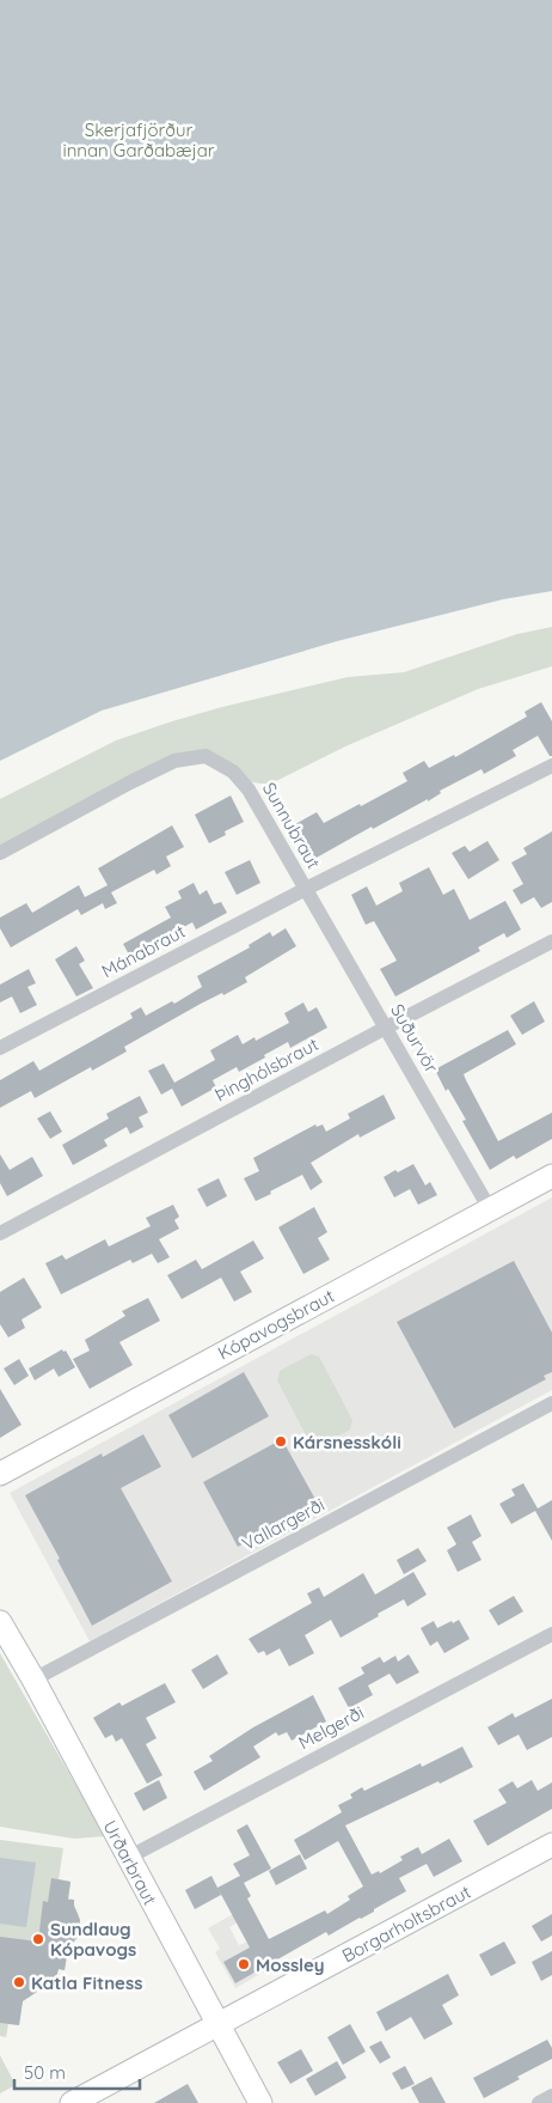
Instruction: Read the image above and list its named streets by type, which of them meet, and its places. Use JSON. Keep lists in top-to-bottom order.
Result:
{
  "streets": {
    "street": [
      "Sunnubraut",
      "Mánabraut",
      "Suðurvör",
      "Þinghólsbraut",
      "Kópavogsbraut",
      "Vallargerði",
      "Melgerði",
      "Urðarbraut",
      "Borgarholtsbraut"
    ]
  },
  "crossings": [
    ["Sunnubraut", "Mánabraut"],
    ["Sunnubraut", "Suðurvör"],
    ["Mánabraut", "Suðurvör"],
    ["Suðurvör", "Þinghólsbraut"],
    ["Suðurvör", "Kópavogsbraut"],
    ["Vallargerði", "Urðarbraut"],
    ["Melgerði", "Urðarbraut"],
    ["Urðarbraut", "Borgarholtsbraut"]
  ],
  "parks": ["Skerjafjörður innan Garðabæjar"],
  "places": [
    "Kársnesskóli",
    "Sundlaug Kópavogs",
    "Mossley",
    "Katla Fitness"
  ],
  "scale_bar": "50 m"
}
